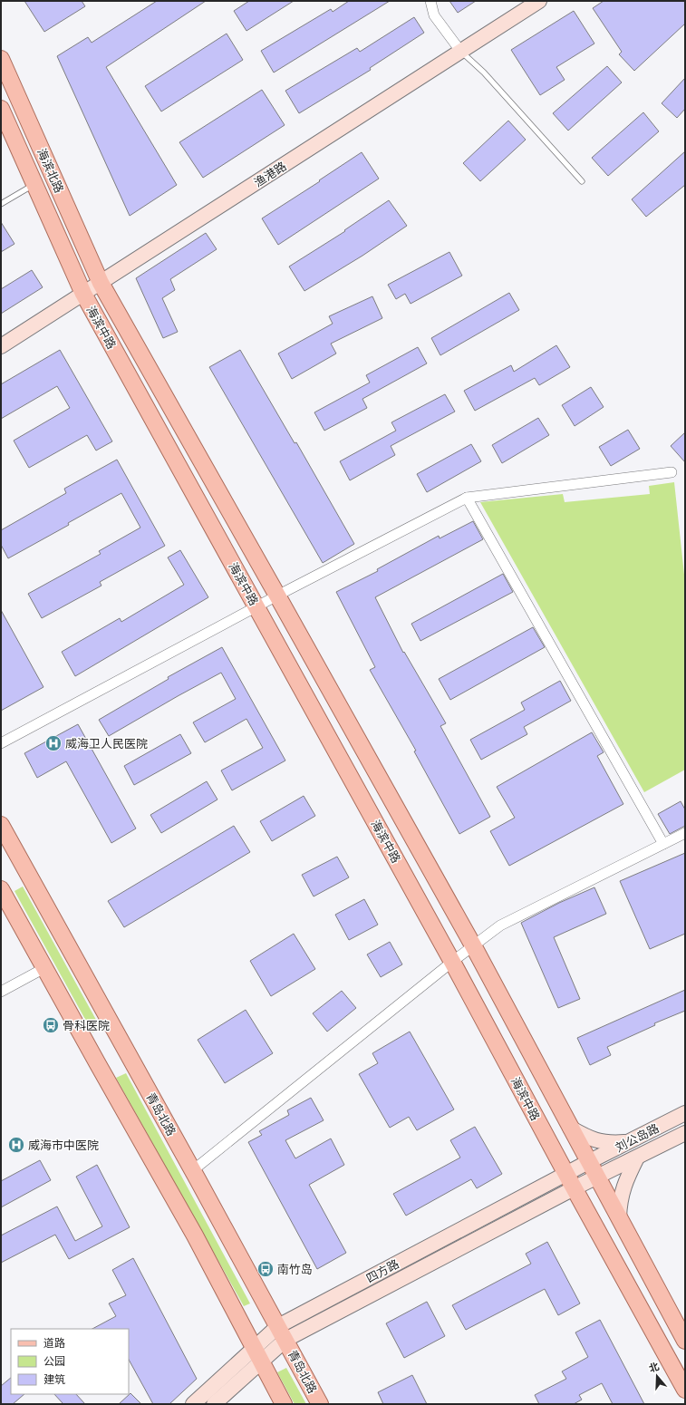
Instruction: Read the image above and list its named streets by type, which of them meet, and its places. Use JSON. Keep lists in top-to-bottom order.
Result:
{
  "streets": {
    "main road": [
      "海滨北路",
      "渔港路",
      "海滨中路",
      "青岛北路",
      "刘公岛路",
      "四方路"
    ]
  },
  "crossings": [
    ["海滨北路", "渔港路"],
    ["海滨北路", "海滨中路"],
    ["渔港路", "海滨中路"],
    ["海滨中路", "刘公岛路"],
    ["海滨中路", "四方路"],
    ["青岛北路", "四方路"],
    ["刘公岛路", "四方路"]
  ],
  "places": {
    "hospital": ["威海卫人民医院", "威海市中医院"],
    "bus stop": ["骨科医院", "南竹岛"]
  },
  "legend": ["道路", "公园", "建筑"],
  "north": "top"
}
